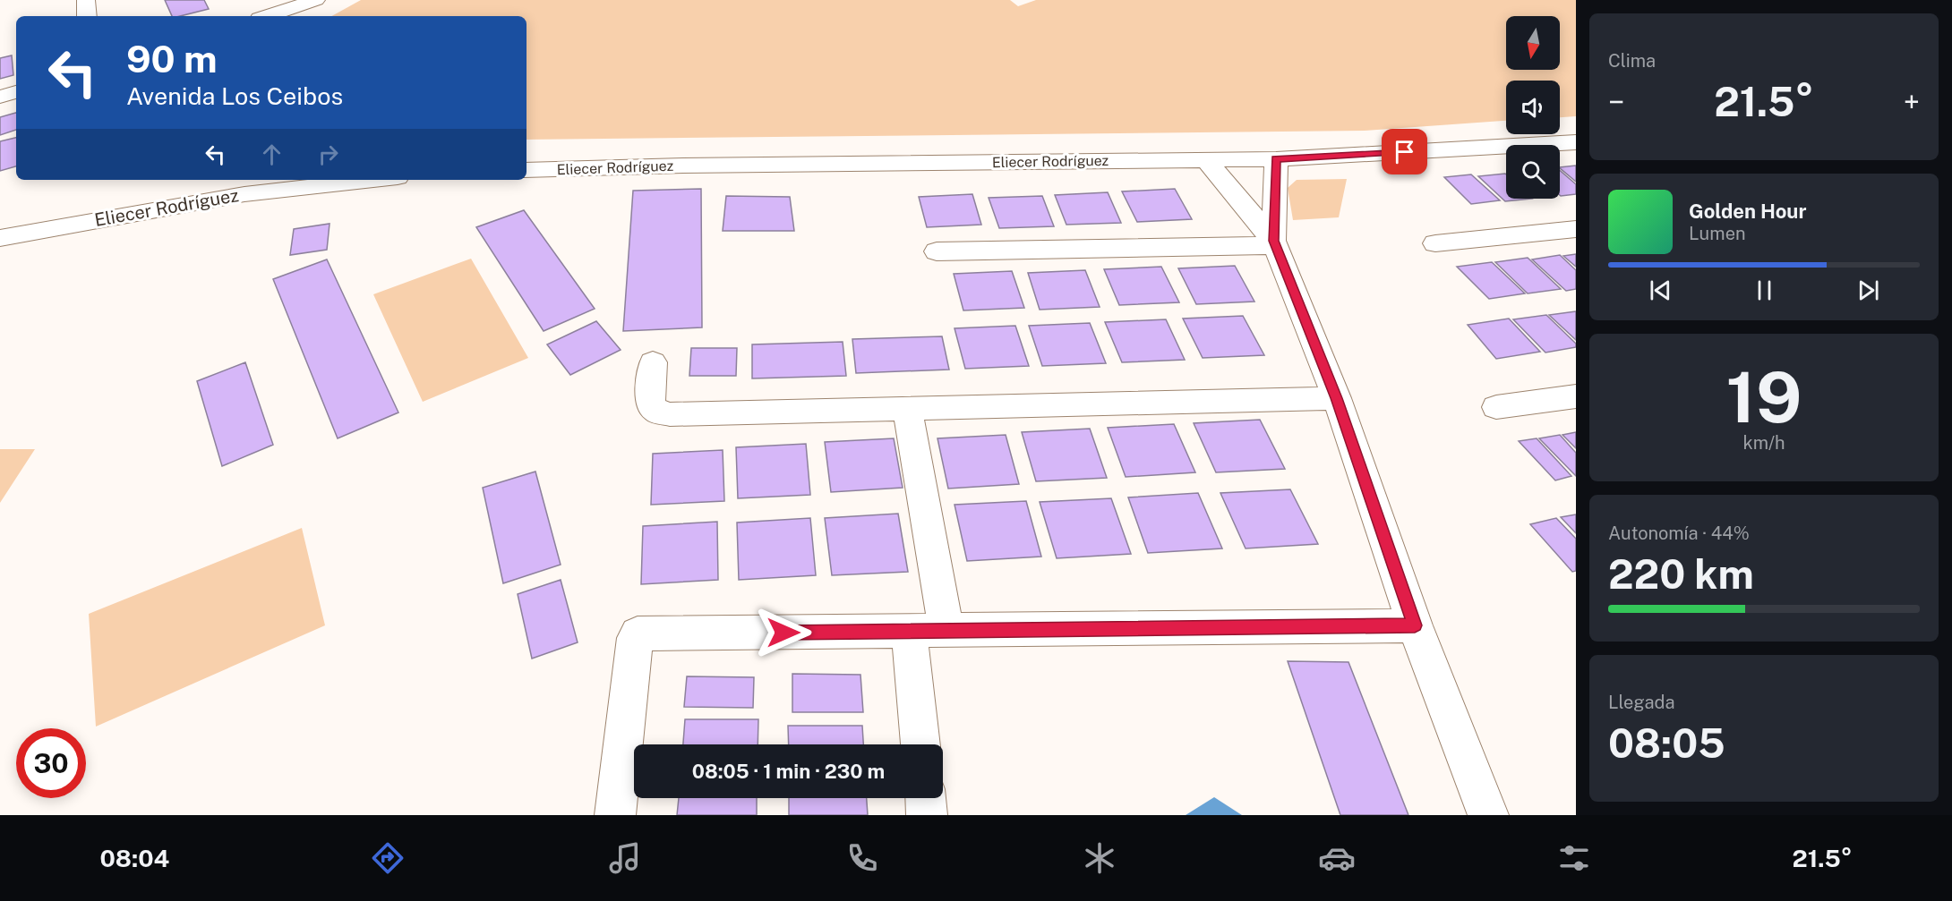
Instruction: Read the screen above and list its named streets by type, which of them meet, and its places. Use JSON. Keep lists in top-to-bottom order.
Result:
{
  "streets": {
    "street": ["Eliecer Rodríguez"]
  },
  "north": "bottom",
  "page": {
    "tile": [
      "Clima",
      ["19", "km/h"],
      ["Autonomía · 44%", "220 km"],
      ["Llegada", "08:05"]
    ],
    "turn": ["90 m", "Avenida Los Ceibos"],
    "heat": ["−", "21.5°", "+"],
    "song": ["Golden Hour", "Lumen"],
    "limit": "30",
    "trip": "08:05 · 1 min · 230 m",
    "tabs": ["08:04", "21.5°"]
  }
}
